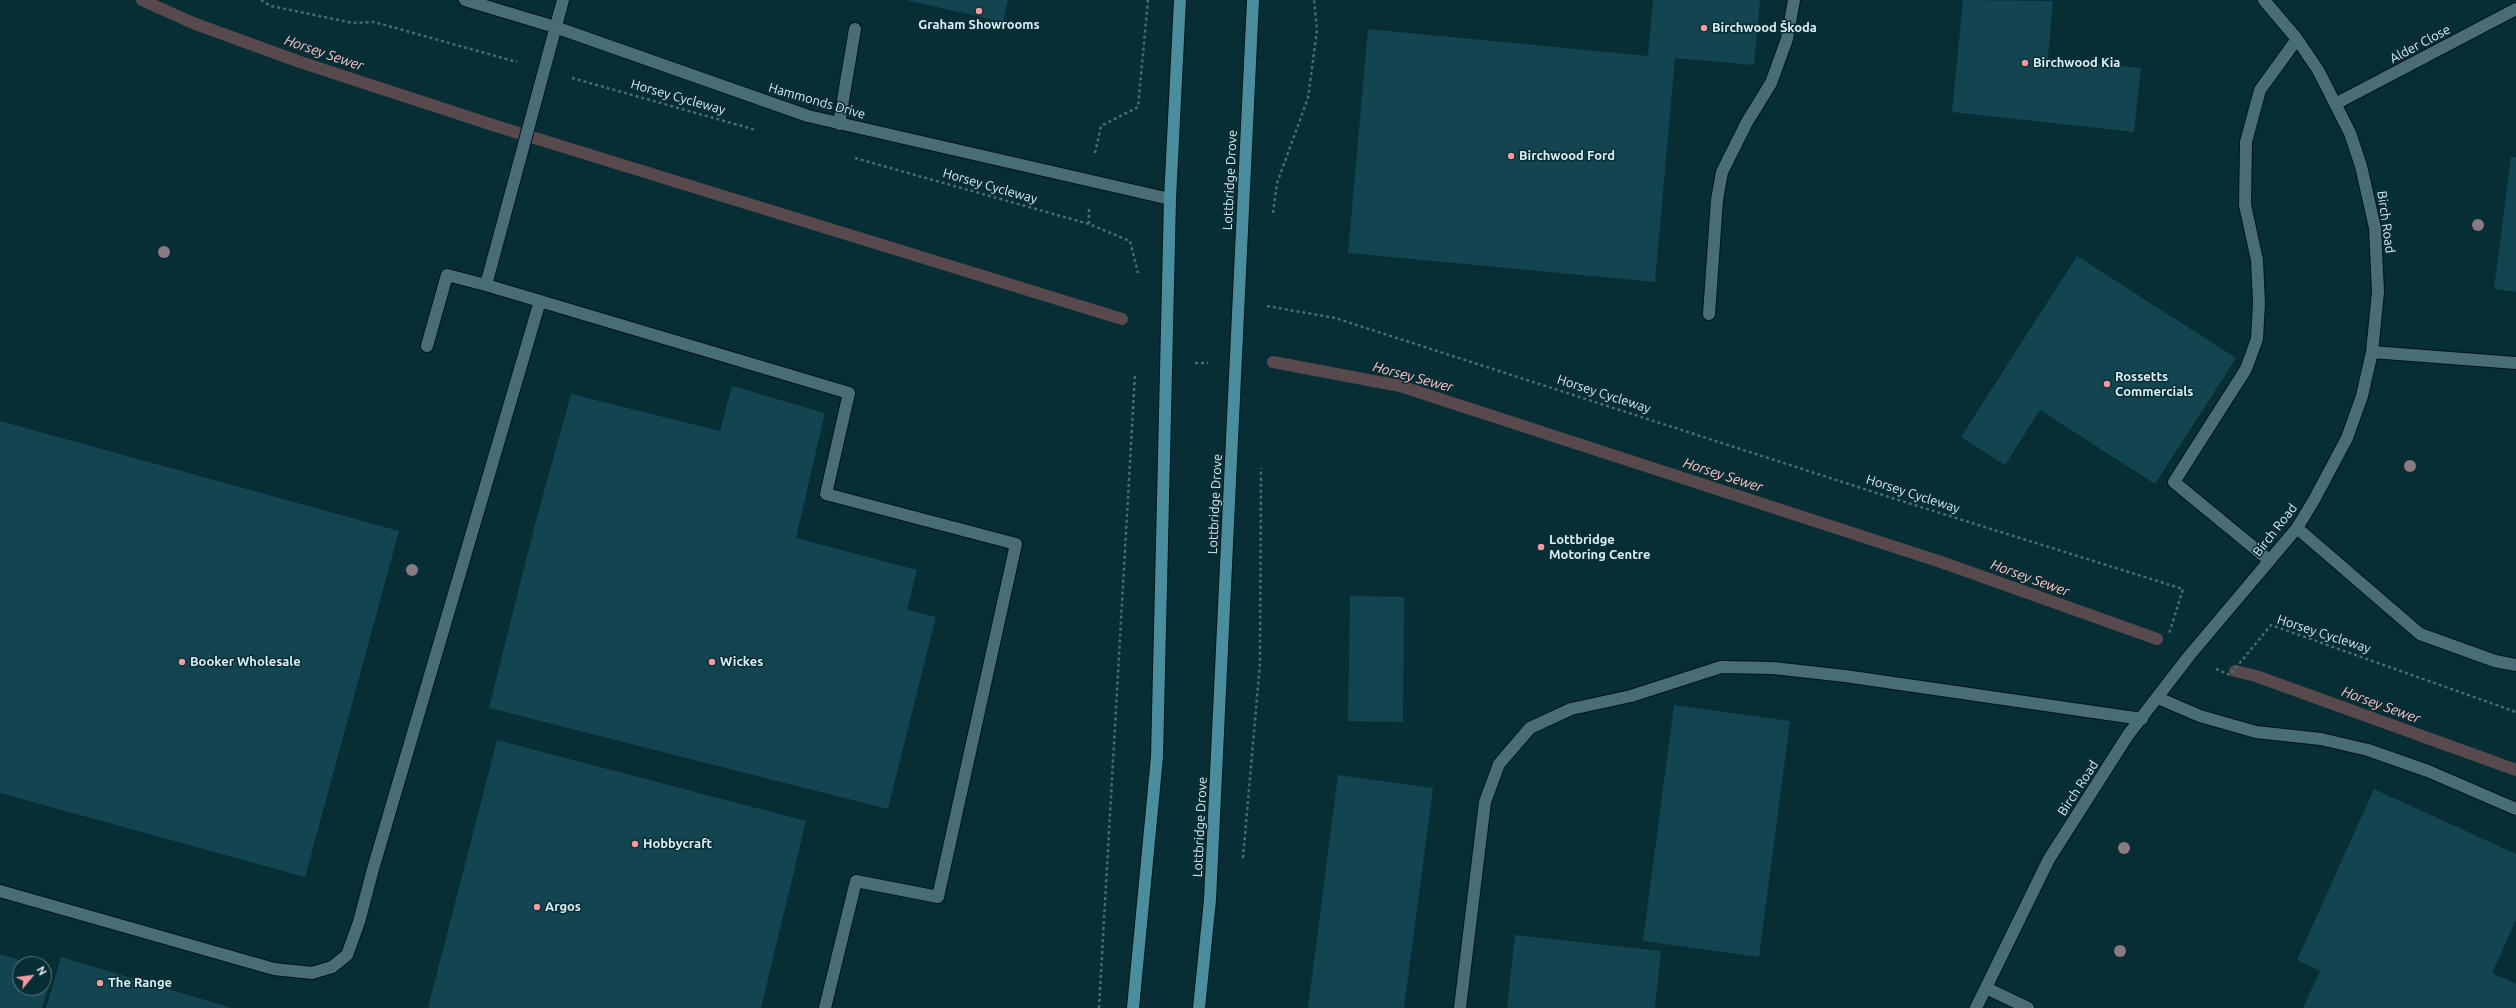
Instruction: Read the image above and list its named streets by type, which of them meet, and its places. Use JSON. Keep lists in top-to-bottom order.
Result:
{
  "streets": {
    "main road": ["Lottbridge Drove"],
    "street": ["Alder Close", "Hammonds Drive", "Birch Road"],
    "path": ["Horsey Cycleway"]
  },
  "crossings": [
    ["Alder Close", "Birch Road"],
    ["Horsey Cycleway", "Birch Road"]
  ],
  "water": ["Horsey Sewer"],
  "places": [
    "Graham Showrooms",
    "Birchwood Škoda",
    "Birchwood Kia",
    "Birchwood Ford",
    "Rossetts Commercials",
    "Lottbridge Motoring Centre",
    "Booker Wholesale",
    "Wickes",
    "Hobbycraft",
    "Argos",
    "The Range"
  ],
  "north": "top right"
}
